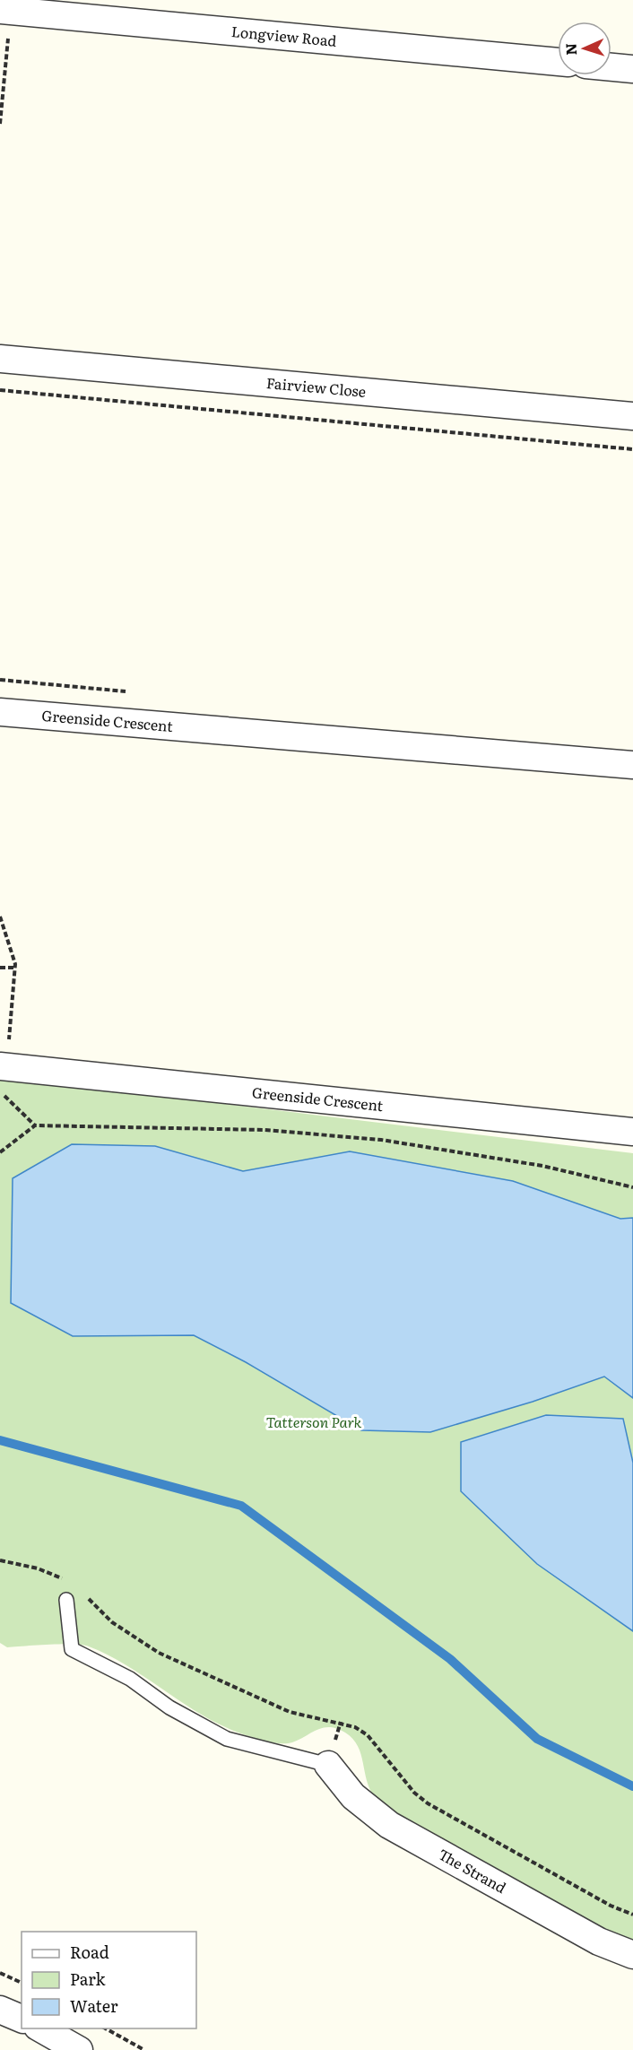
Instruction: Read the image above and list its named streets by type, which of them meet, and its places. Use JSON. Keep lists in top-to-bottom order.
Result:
{
  "streets": {
    "street": [
      "Longview Road",
      "Fairview Close",
      "Greenside Crescent",
      "The Strand"
    ]
  },
  "parks": ["Tatterson Park"],
  "legend": ["Road", "Park", "Water"],
  "north": "left"
}
